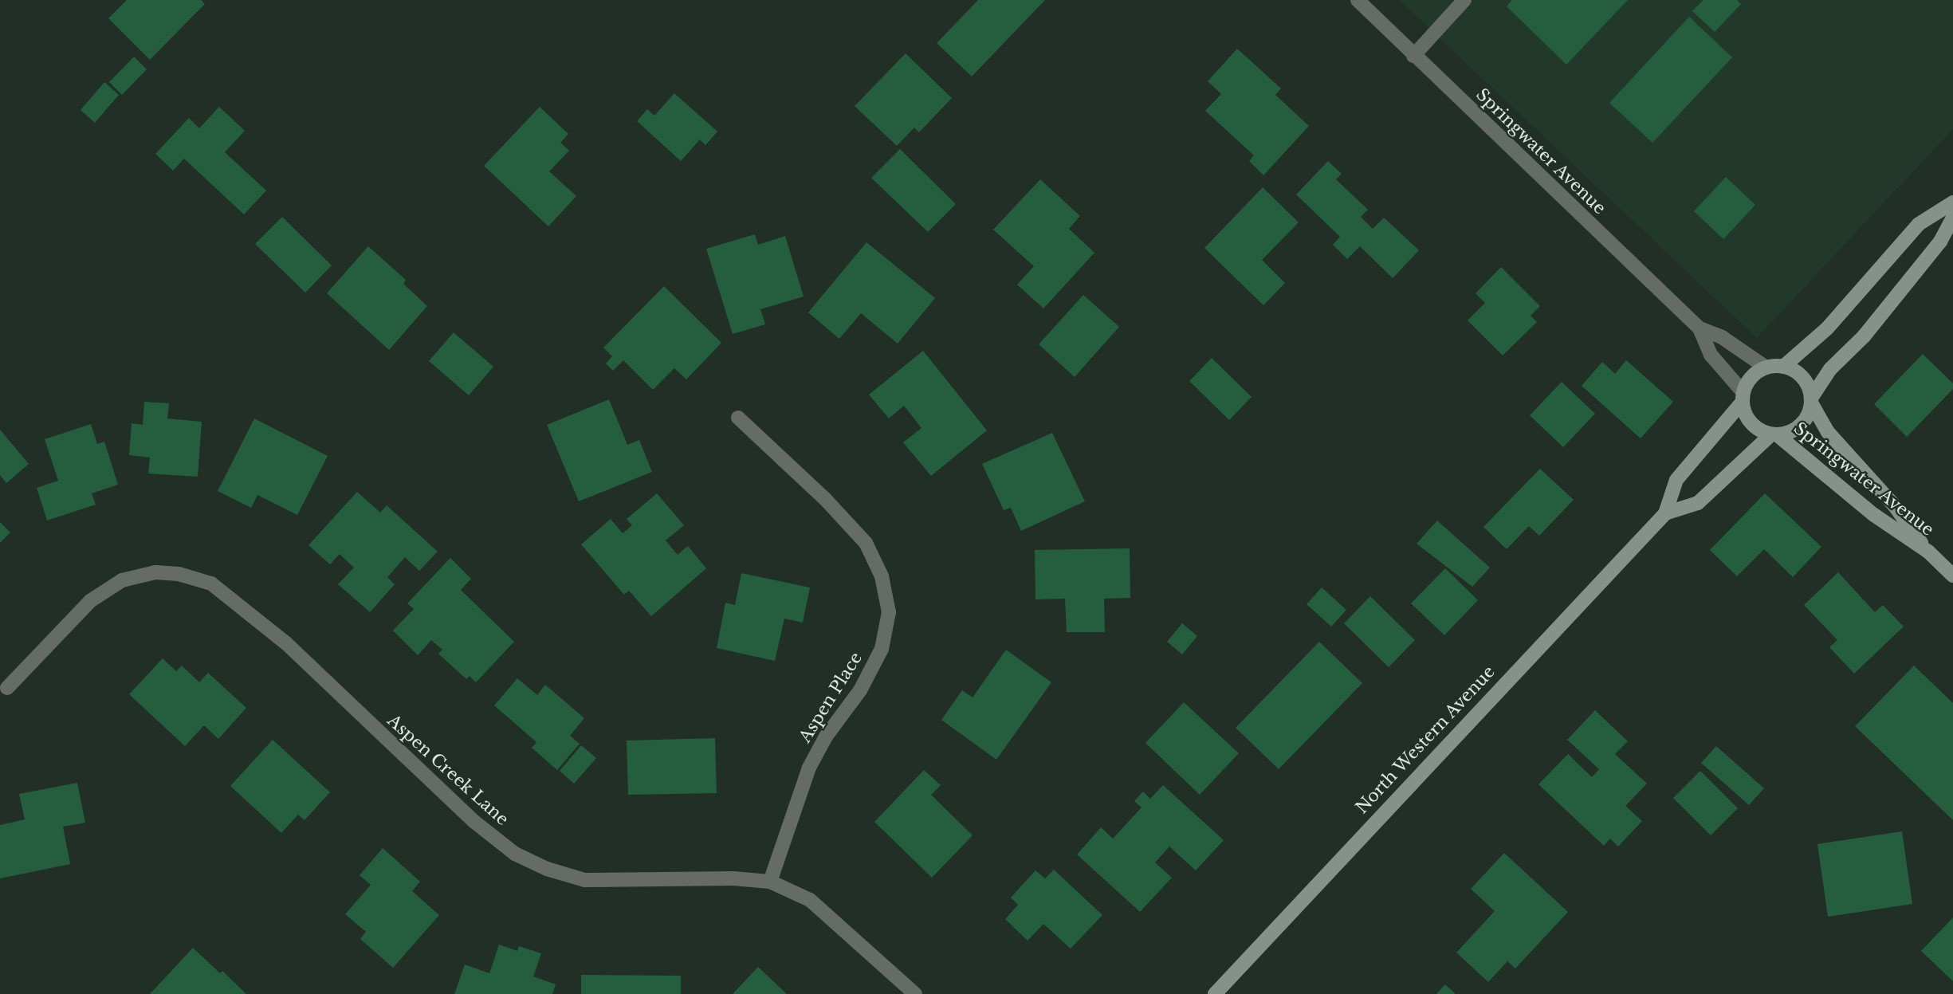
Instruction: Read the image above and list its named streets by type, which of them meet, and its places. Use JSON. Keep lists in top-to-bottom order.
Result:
{
  "streets": {
    "main road": ["Springwater Avenue", "North Western Avenue"],
    "street": ["Aspen Place", "Aspen Creek Lane"]
  },
  "crossings": [
    ["Springwater Avenue", "North Western Avenue"],
    ["Aspen Place", "Aspen Creek Lane"]
  ]
}
